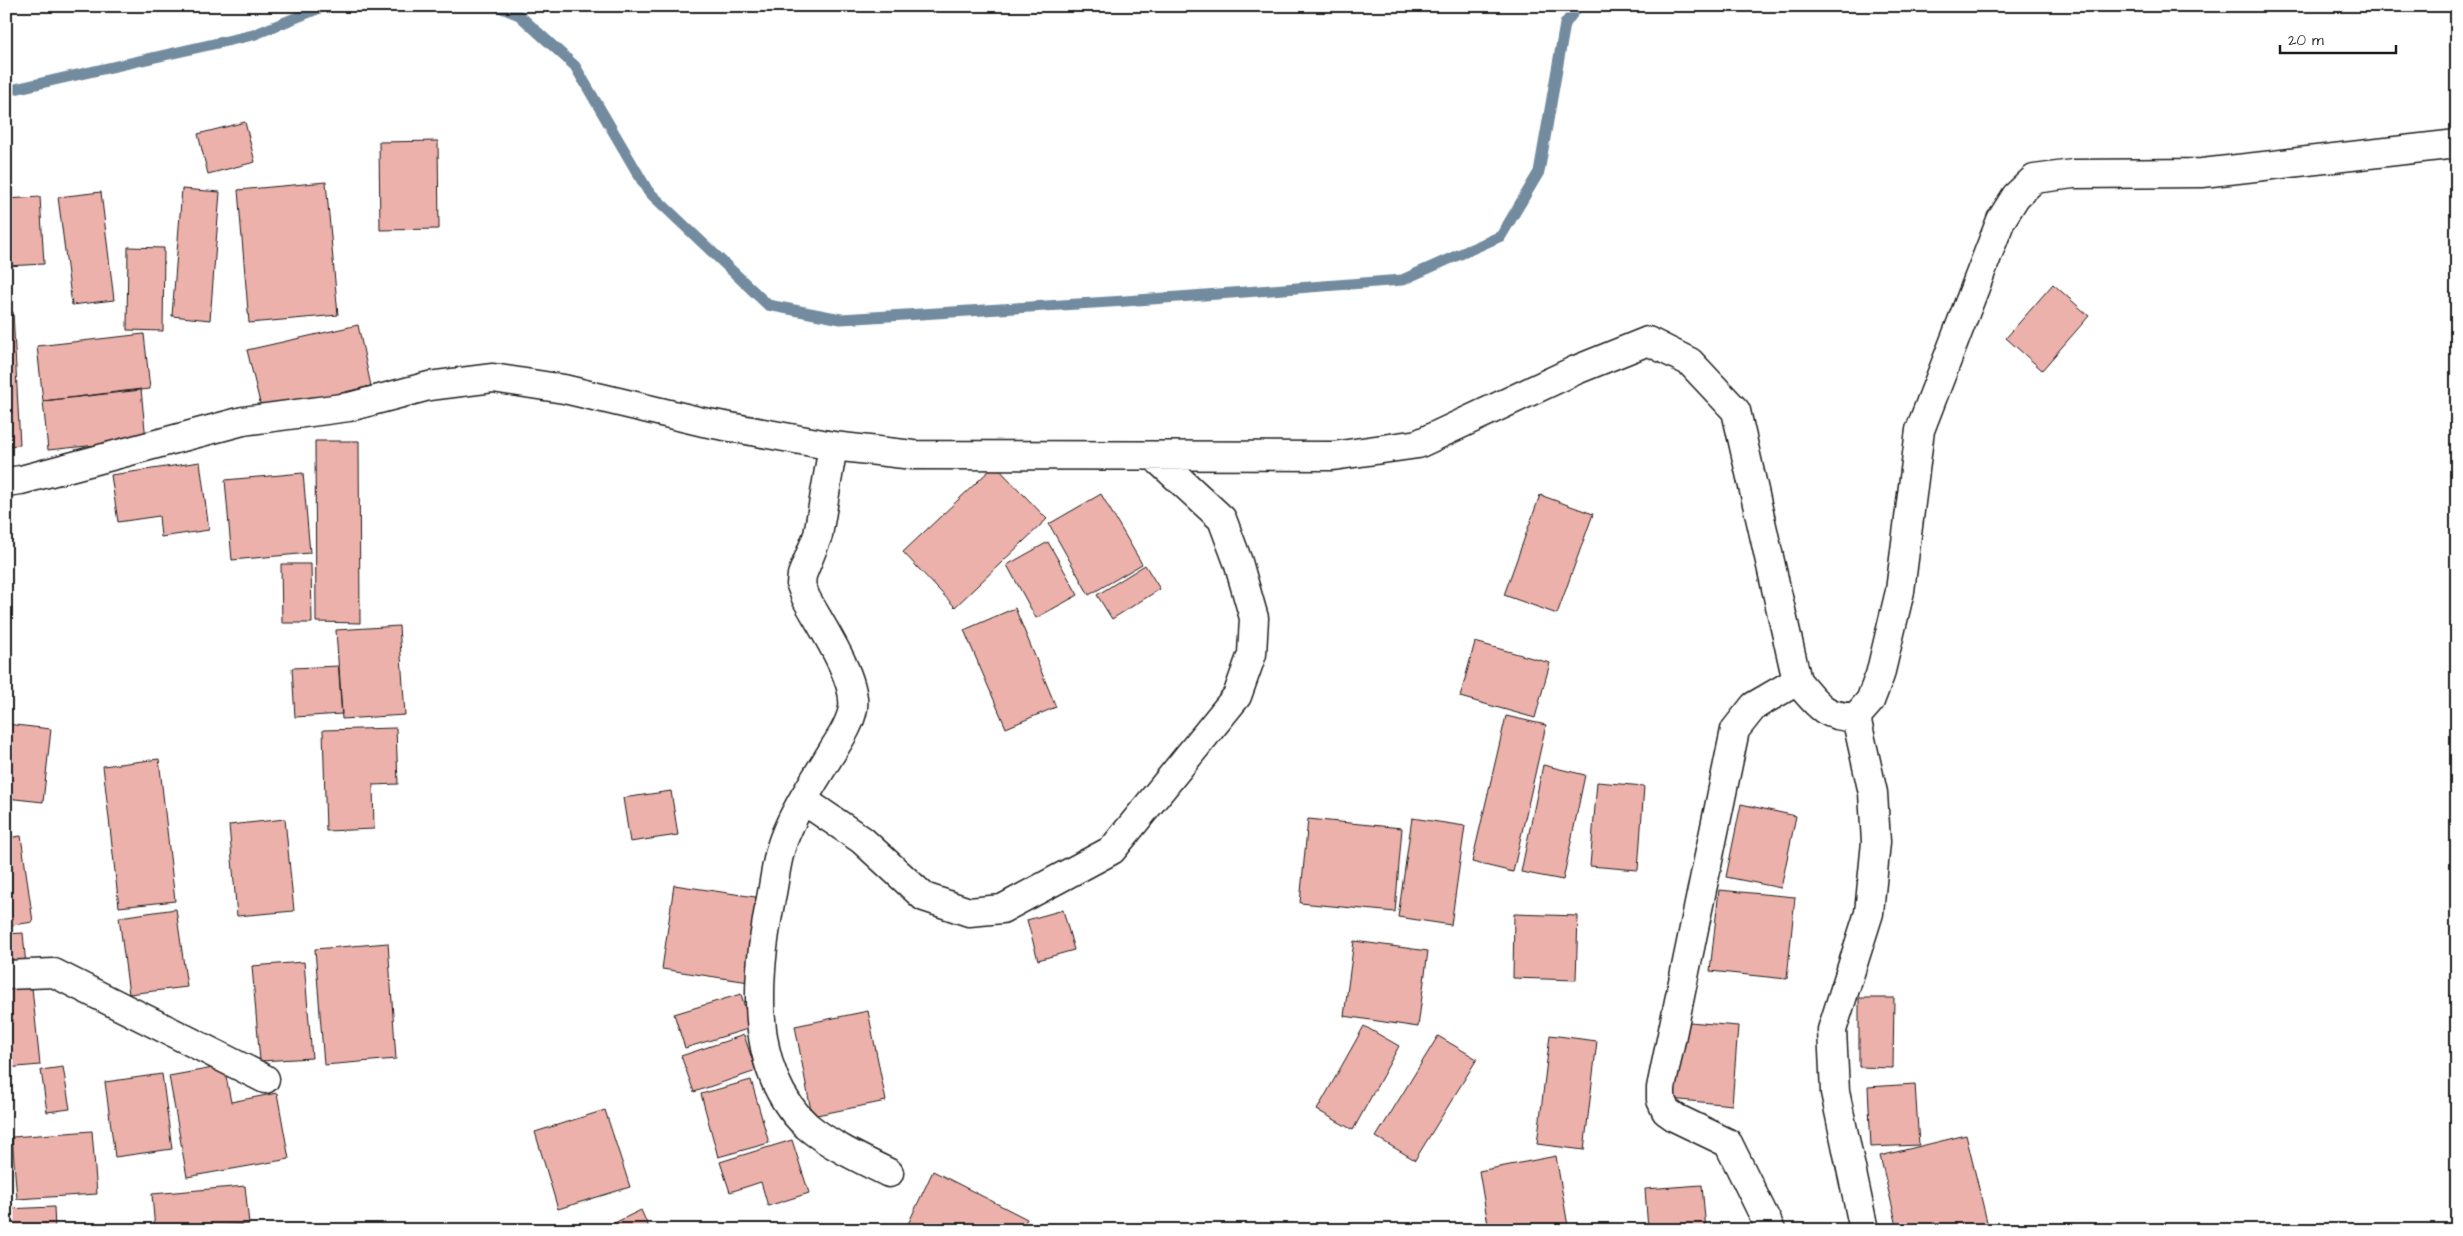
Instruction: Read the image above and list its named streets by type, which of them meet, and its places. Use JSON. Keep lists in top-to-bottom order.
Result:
{
  "scale_bar": "20 m"
}
